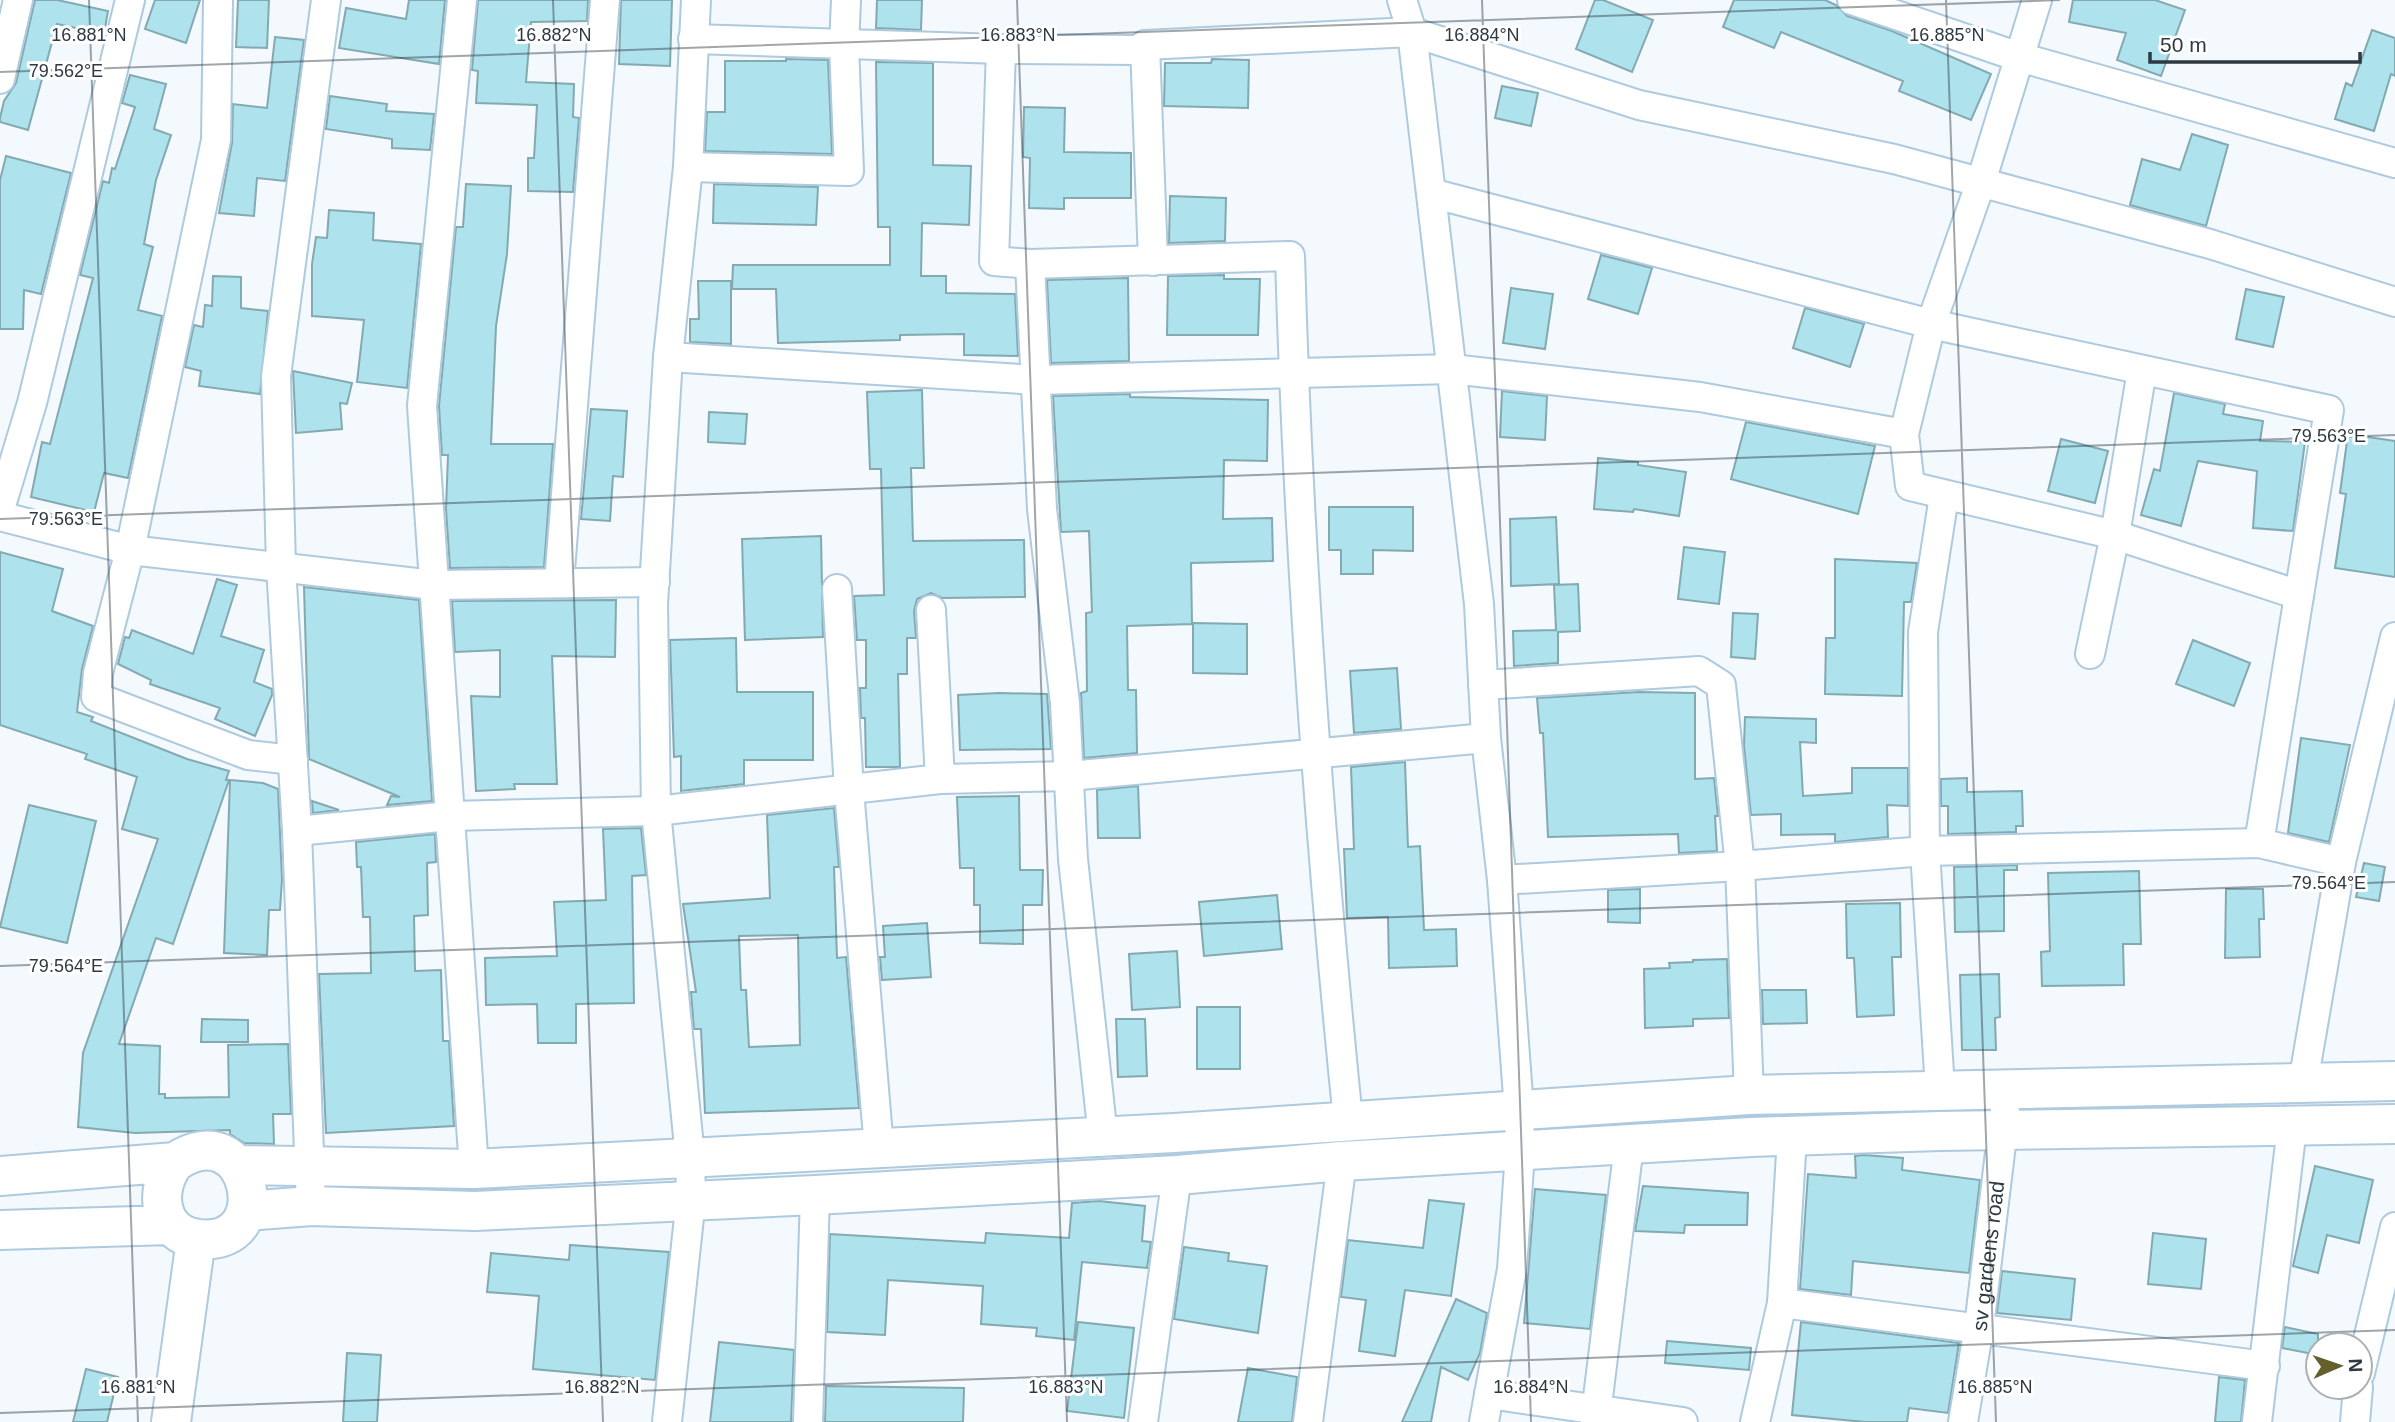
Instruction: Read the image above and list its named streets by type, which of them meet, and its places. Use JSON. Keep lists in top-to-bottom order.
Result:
{
  "streets": {
    "street": ["sv gardens road"]
  },
  "scale_bar": "50 m",
  "north": "right",
  "coordinates": [
    "16.881°N",
    "16.882°N",
    "16.883°N",
    "16.884°N",
    "16.885°N",
    "79.562°E",
    "79.563°E",
    "79.564°E"
  ]
}
